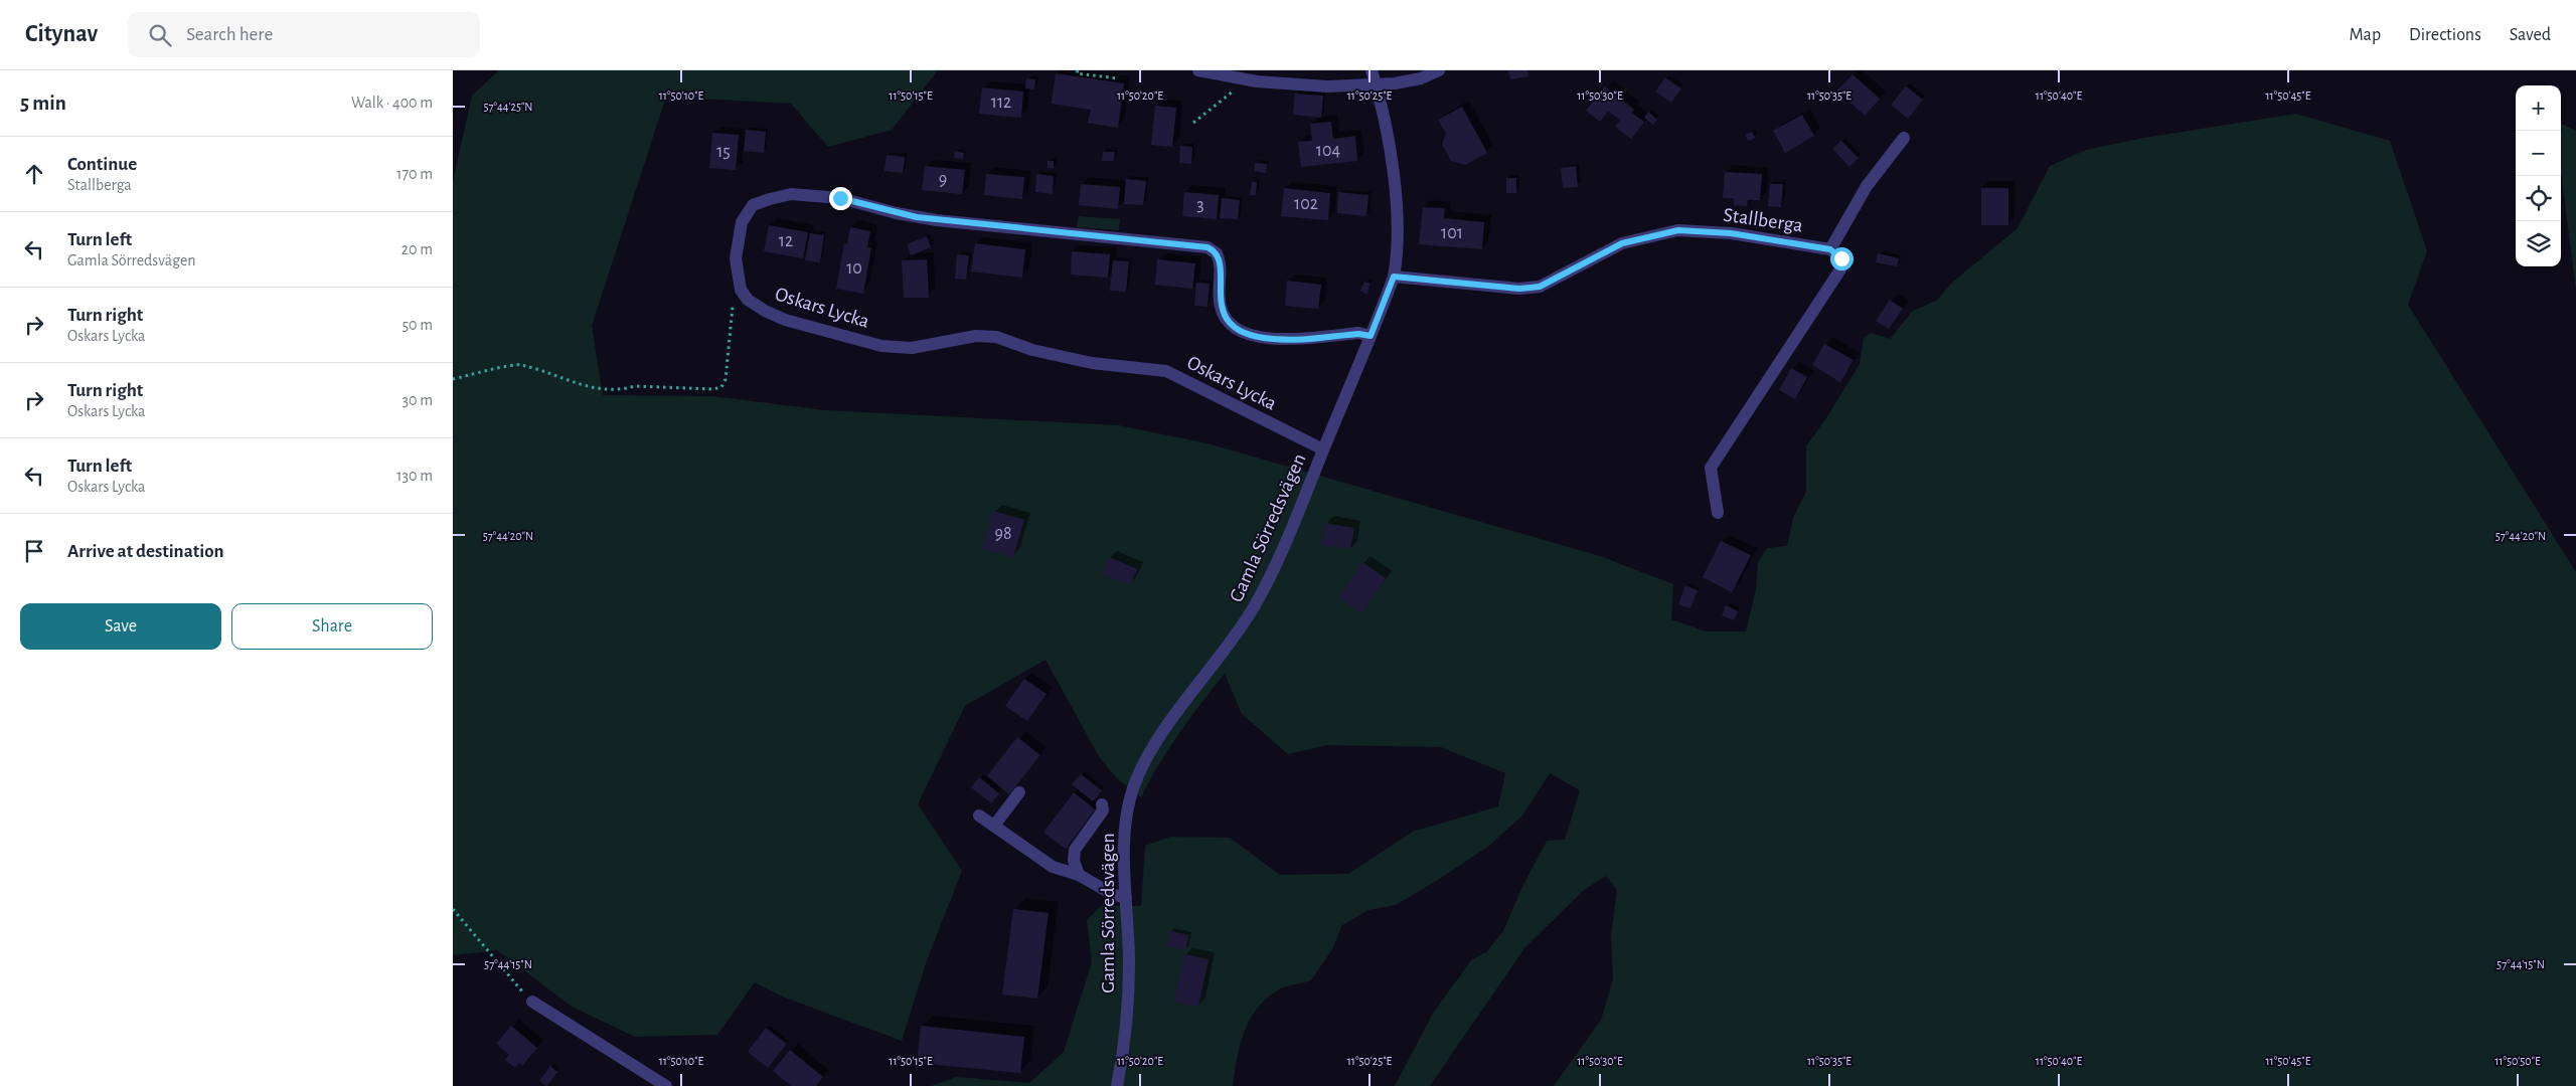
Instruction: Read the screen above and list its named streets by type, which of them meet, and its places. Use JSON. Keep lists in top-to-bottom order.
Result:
{
  "streets": {
    "street": ["Stallberga", "Oskars Lycka", "Gamla Sörredsvägen"]
  },
  "crossings": [
    ["Stallberga", "Gamla Sörredsvägen"],
    ["Oskars Lycka", "Gamla Sörredsvägen"]
  ],
  "house_numbers": [
    "112",
    "104",
    "15",
    "9",
    "102",
    "3",
    "101",
    "12",
    "10",
    "98"
  ],
  "page": {
    "header": "Citynav",
    "search": "Search here",
    "nav": ["Map", "Directions", "Saved"],
    "heading": ["5 min", "Walk · 400 m"],
    "map_buttons": ["+", "−"],
    "list": [
      ["Continue", "Stallberga", "170 m"],
      ["Turn left", "Gamla Sörredsvägen", "20 m"],
      ["Turn right", "Oskars Lycka", "50 m"],
      ["Turn right", "Oskars Lycka", "30 m"],
      ["Turn left", "Oskars Lycka", "130 m"],
      "Arrive at destination"
    ],
    "buttons": ["Save", "Share"]
  },
  "coordinates": [
    "11°50'10\"E",
    "11°50'15\"E",
    "11°50'20\"E",
    "11°50'25\"E",
    "11°50'30\"E",
    "11°50'35\"E",
    "11°50'40\"E",
    "11°50'45\"E",
    "57°44'25\"N",
    "57°44'20\"N",
    "57°44'15\"N",
    "11°50'50\"E"
  ]
}
